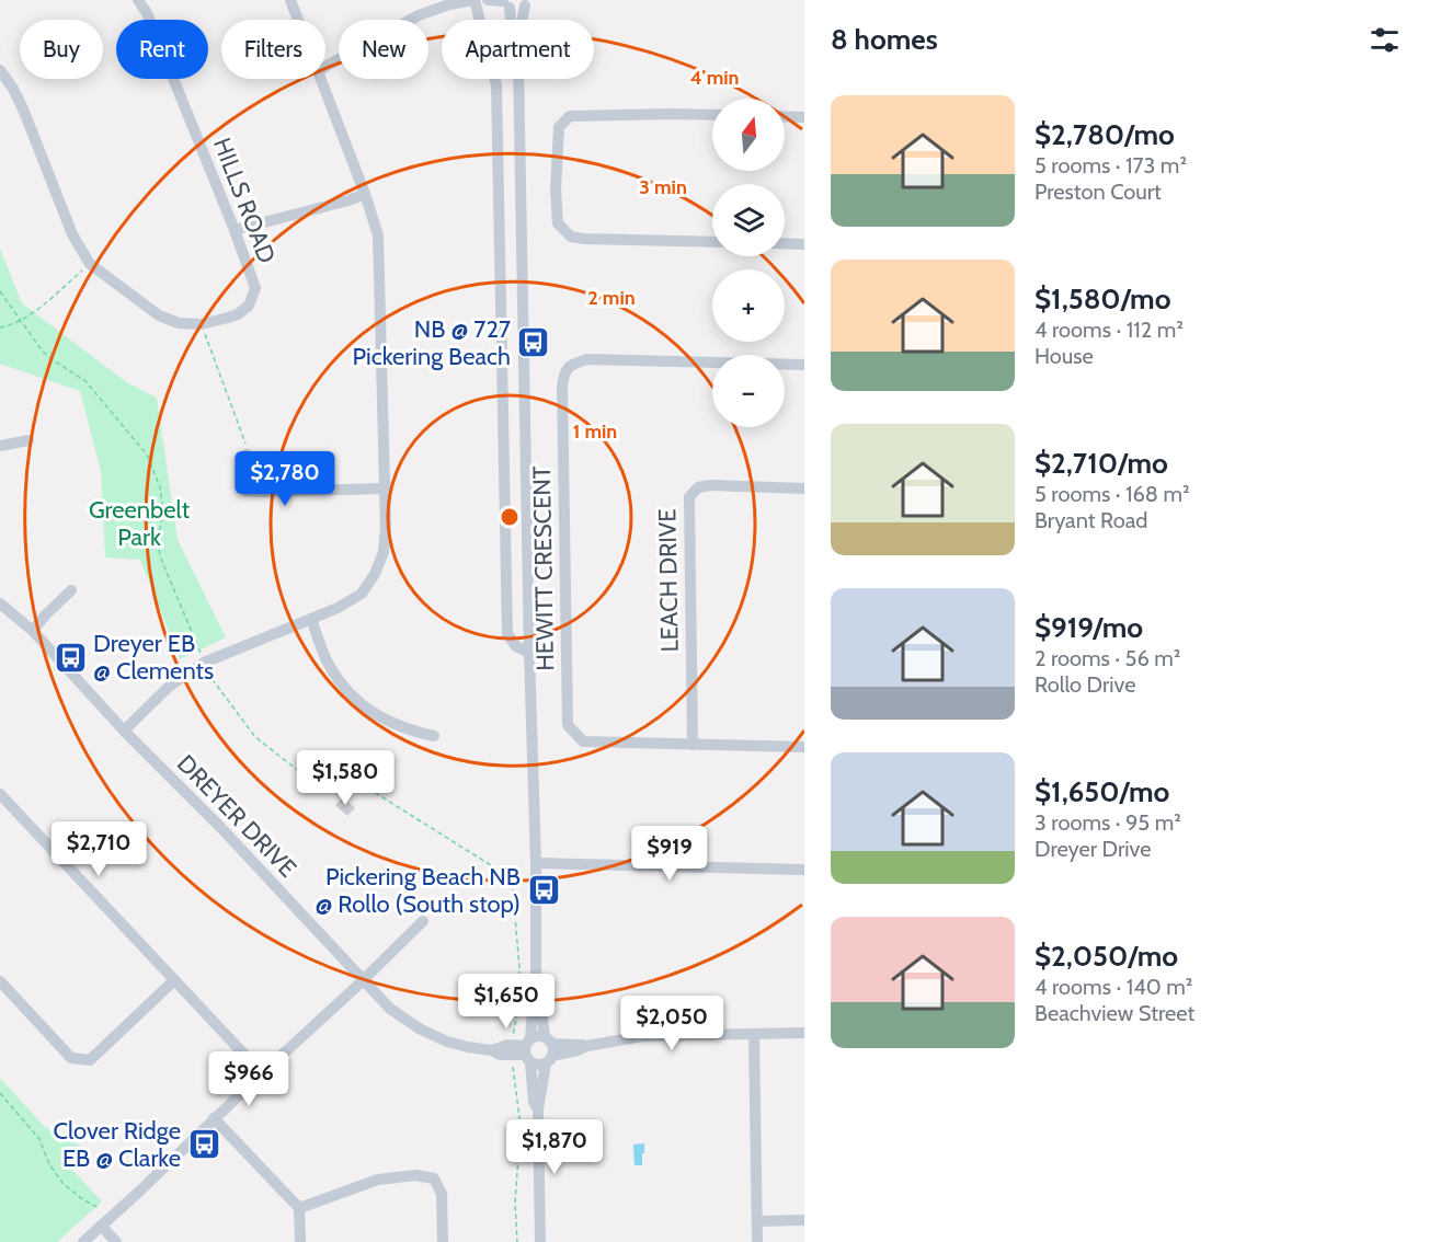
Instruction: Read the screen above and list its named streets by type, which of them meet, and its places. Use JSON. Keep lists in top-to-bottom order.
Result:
{
  "streets": {
    "street": [
      "HILLS ROAD",
      "HEWITT CRESCENT",
      "LEACH DRIVE",
      "DREYER DRIVE"
    ]
  },
  "crossings": [
    ["HEWITT CRESCENT", "LEACH DRIVE"]
  ],
  "parks": ["Greenbelt Park"],
  "places": {
    "bus stop": [
      "NB @ 727 Pickering Beach",
      "Dreyer EB @ Clements",
      "Pickering Beach NB @ Rollo (South stop)",
      "Clover Ridge EB @ Clarke"
    ]
  },
  "north": "top",
  "page": {
    "heading": "8 homes",
    "chip": [
      "Buy",
      "Rent",
      "Filters",
      "New",
      "Apartment"
    ],
    "list": [
      {
        "name": "$2,780/mo",
        "note": "5 rooms · 173 m² · Preston Court"
      },
      {
        "name": "$1,580/mo",
        "note": "4 rooms · 112 m² · House"
      },
      {
        "name": "$2,710/mo",
        "note": "5 rooms · 168 m² · Bryant Road"
      },
      {
        "name": "$919/mo",
        "note": "2 rooms · 56 m² · Rollo Drive"
      },
      {
        "name": "$1,650/mo",
        "note": "3 rooms · 95 m² · Dreyer Drive"
      },
      {
        "name": "$2,050/mo",
        "note": "4 rooms · 140 m² · Beachview Street"
      }
    ],
    "map_buttons": ["+", "−"],
    "price": [
      "$2,780",
      "$1,580",
      "$2,710",
      "$919",
      "$1,650",
      "$2,050",
      "$966",
      "$1,870"
    ]
  },
  "rings": [
    "4 min",
    "3 min",
    "2 min",
    "1 min"
  ]
}
